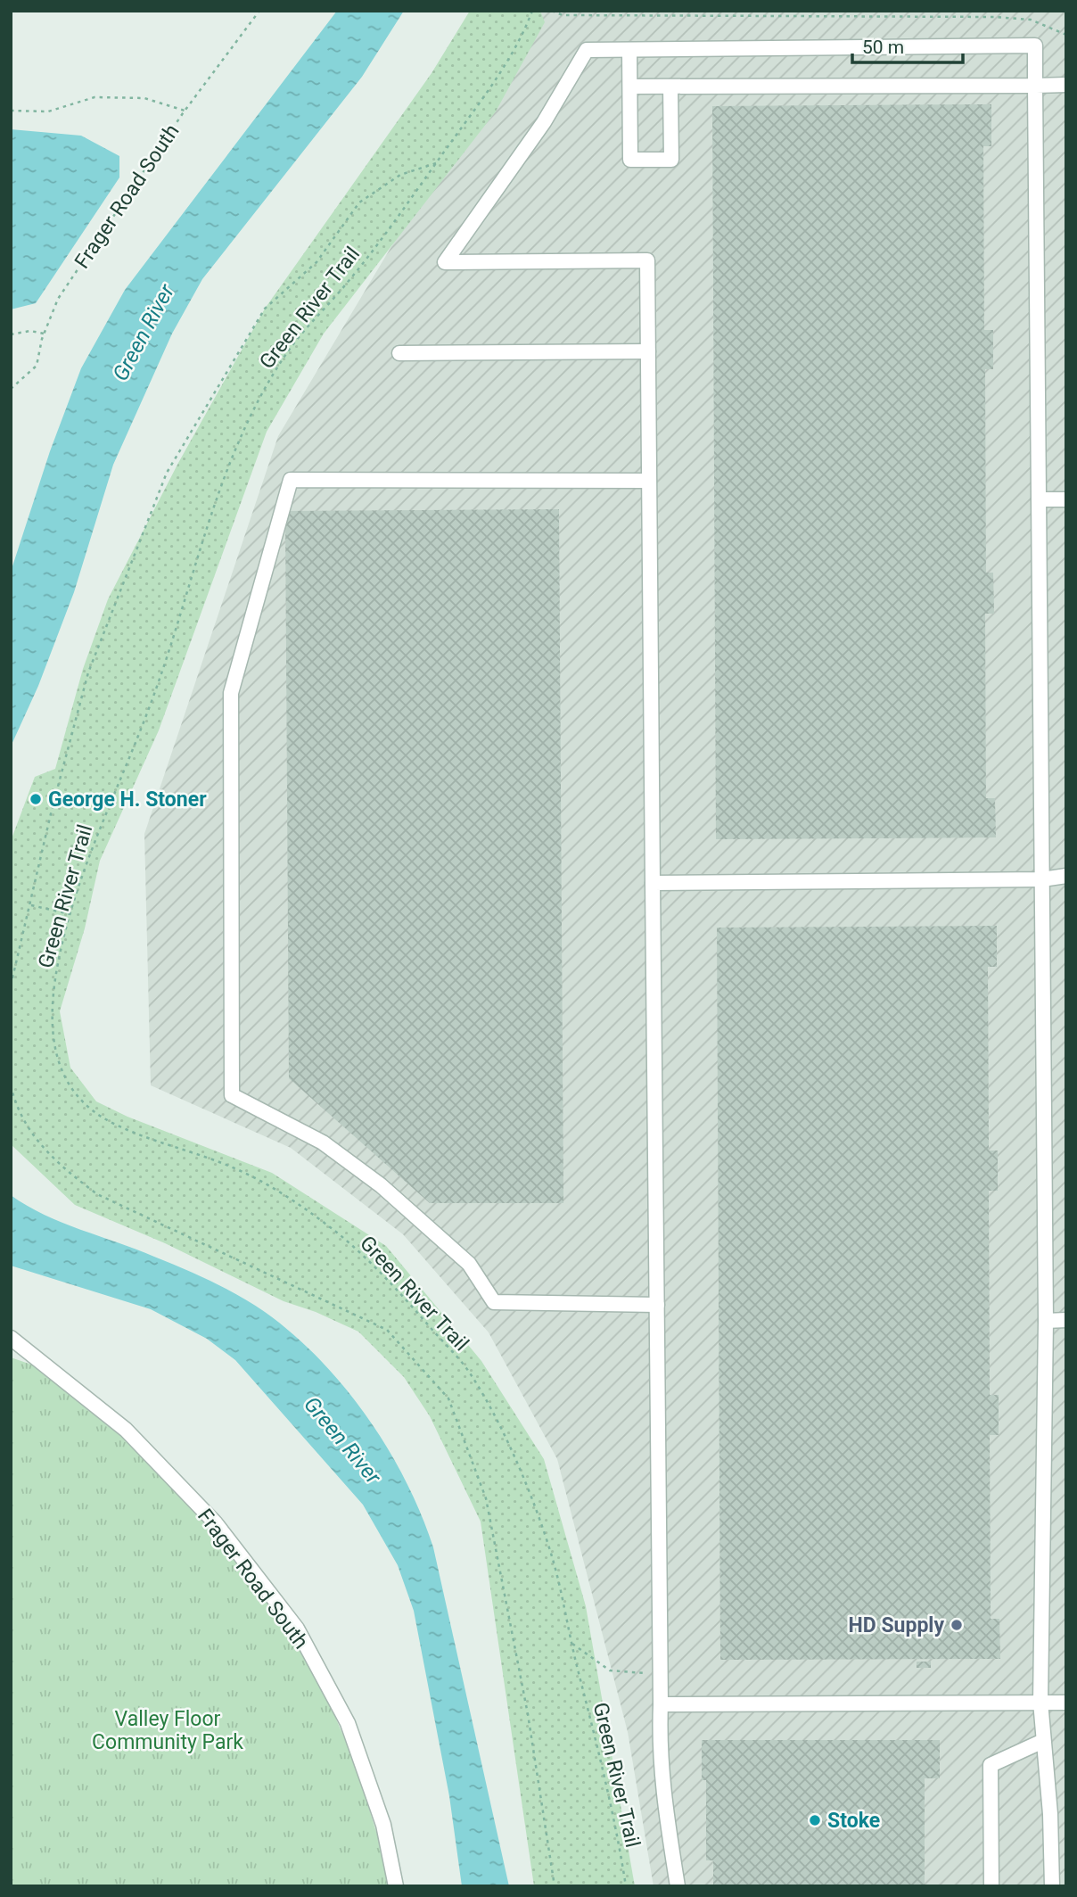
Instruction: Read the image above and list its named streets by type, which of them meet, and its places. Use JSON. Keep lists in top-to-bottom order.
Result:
{
  "streets": {
    "street": ["Frager Road South"],
    "path": ["Green River Trail"]
  },
  "water": ["Green River"],
  "parks": ["Valley Floor Community Park"],
  "places": ["George H. Stoner", "HD Supply", "Stoke"],
  "scale_bar": "50 m"
}
